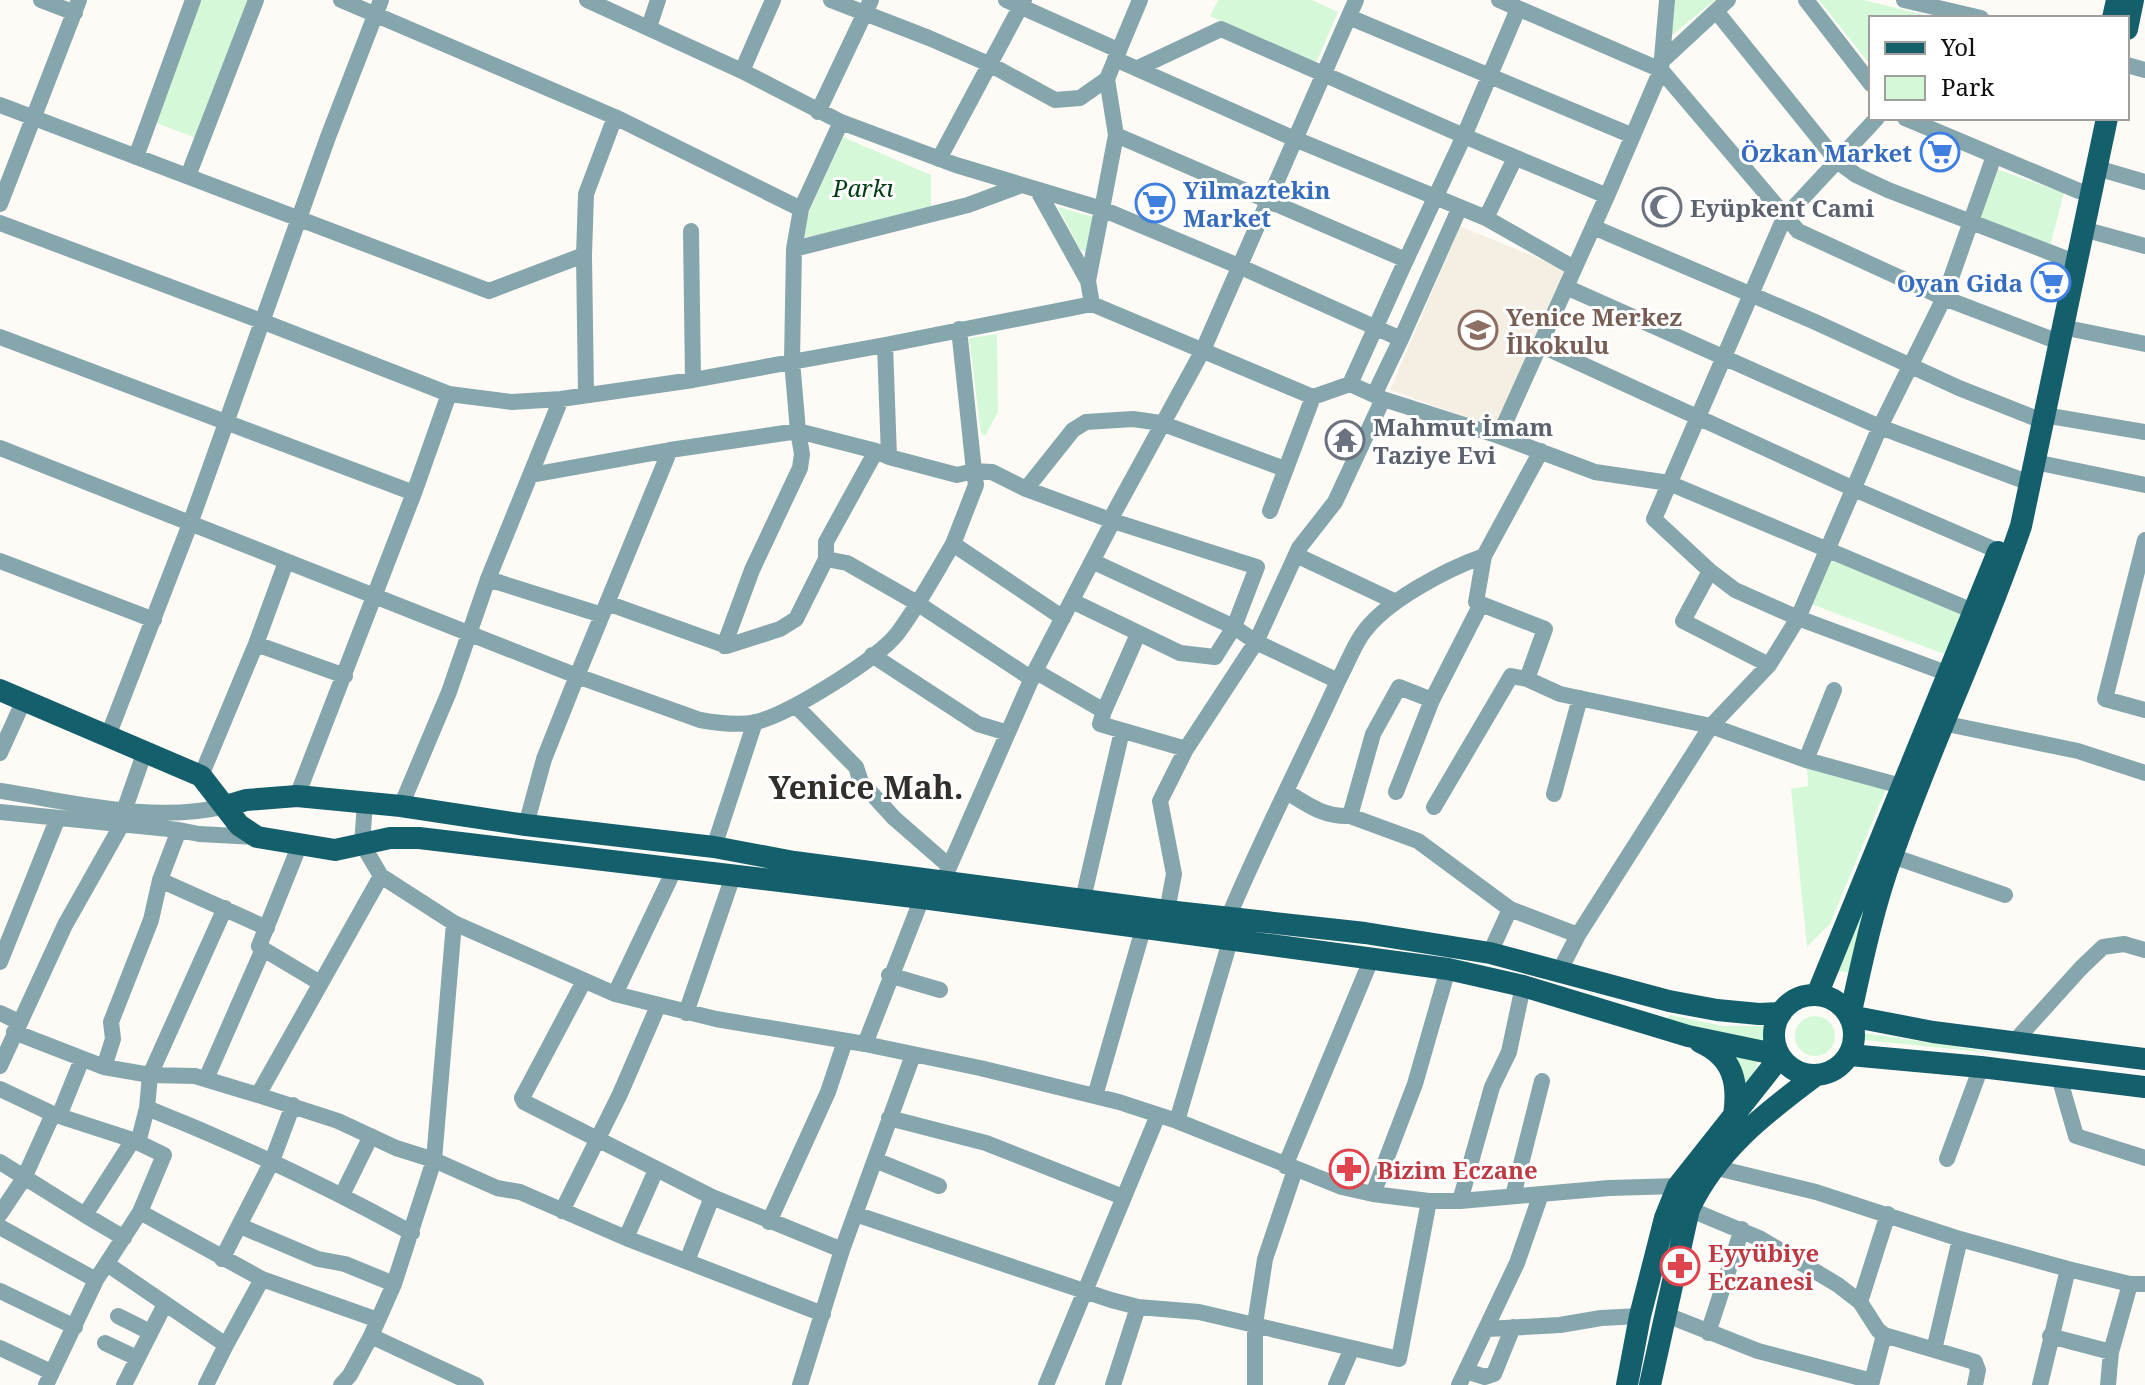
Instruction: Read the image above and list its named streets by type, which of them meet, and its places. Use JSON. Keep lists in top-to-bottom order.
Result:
{
  "districts": ["Yenice Mah."],
  "parks": ["Parkı"],
  "places": {
    "supermarket": ["Özkan Market", "Yilmaztekin Market", "Oyan Gida"],
    "mosque": ["Eyüpkent Cami"],
    "school or university": ["Yenice Merkez İlkokulu"],
    "temple": ["Mahmut İmam Taziye Evi"],
    "pharmacy": ["Bizim Eczane", "Eyyübiye Eczanesi"]
  },
  "legend": ["Yol", "Park"]
}
